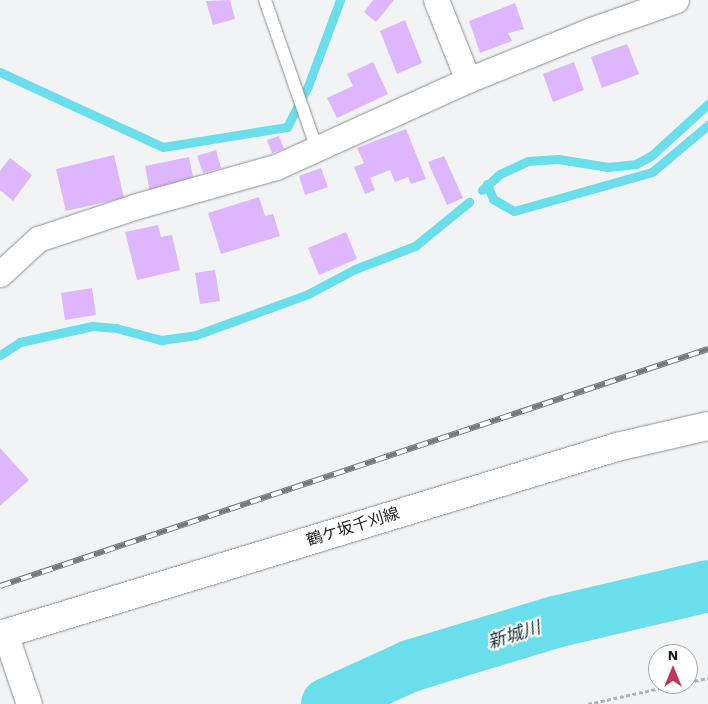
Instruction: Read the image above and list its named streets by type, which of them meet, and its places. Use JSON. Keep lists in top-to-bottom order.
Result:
{
  "streets": {
    "main road": ["鶴ケ坂千刈線"]
  },
  "water": ["新城川"],
  "north": "top"
}
